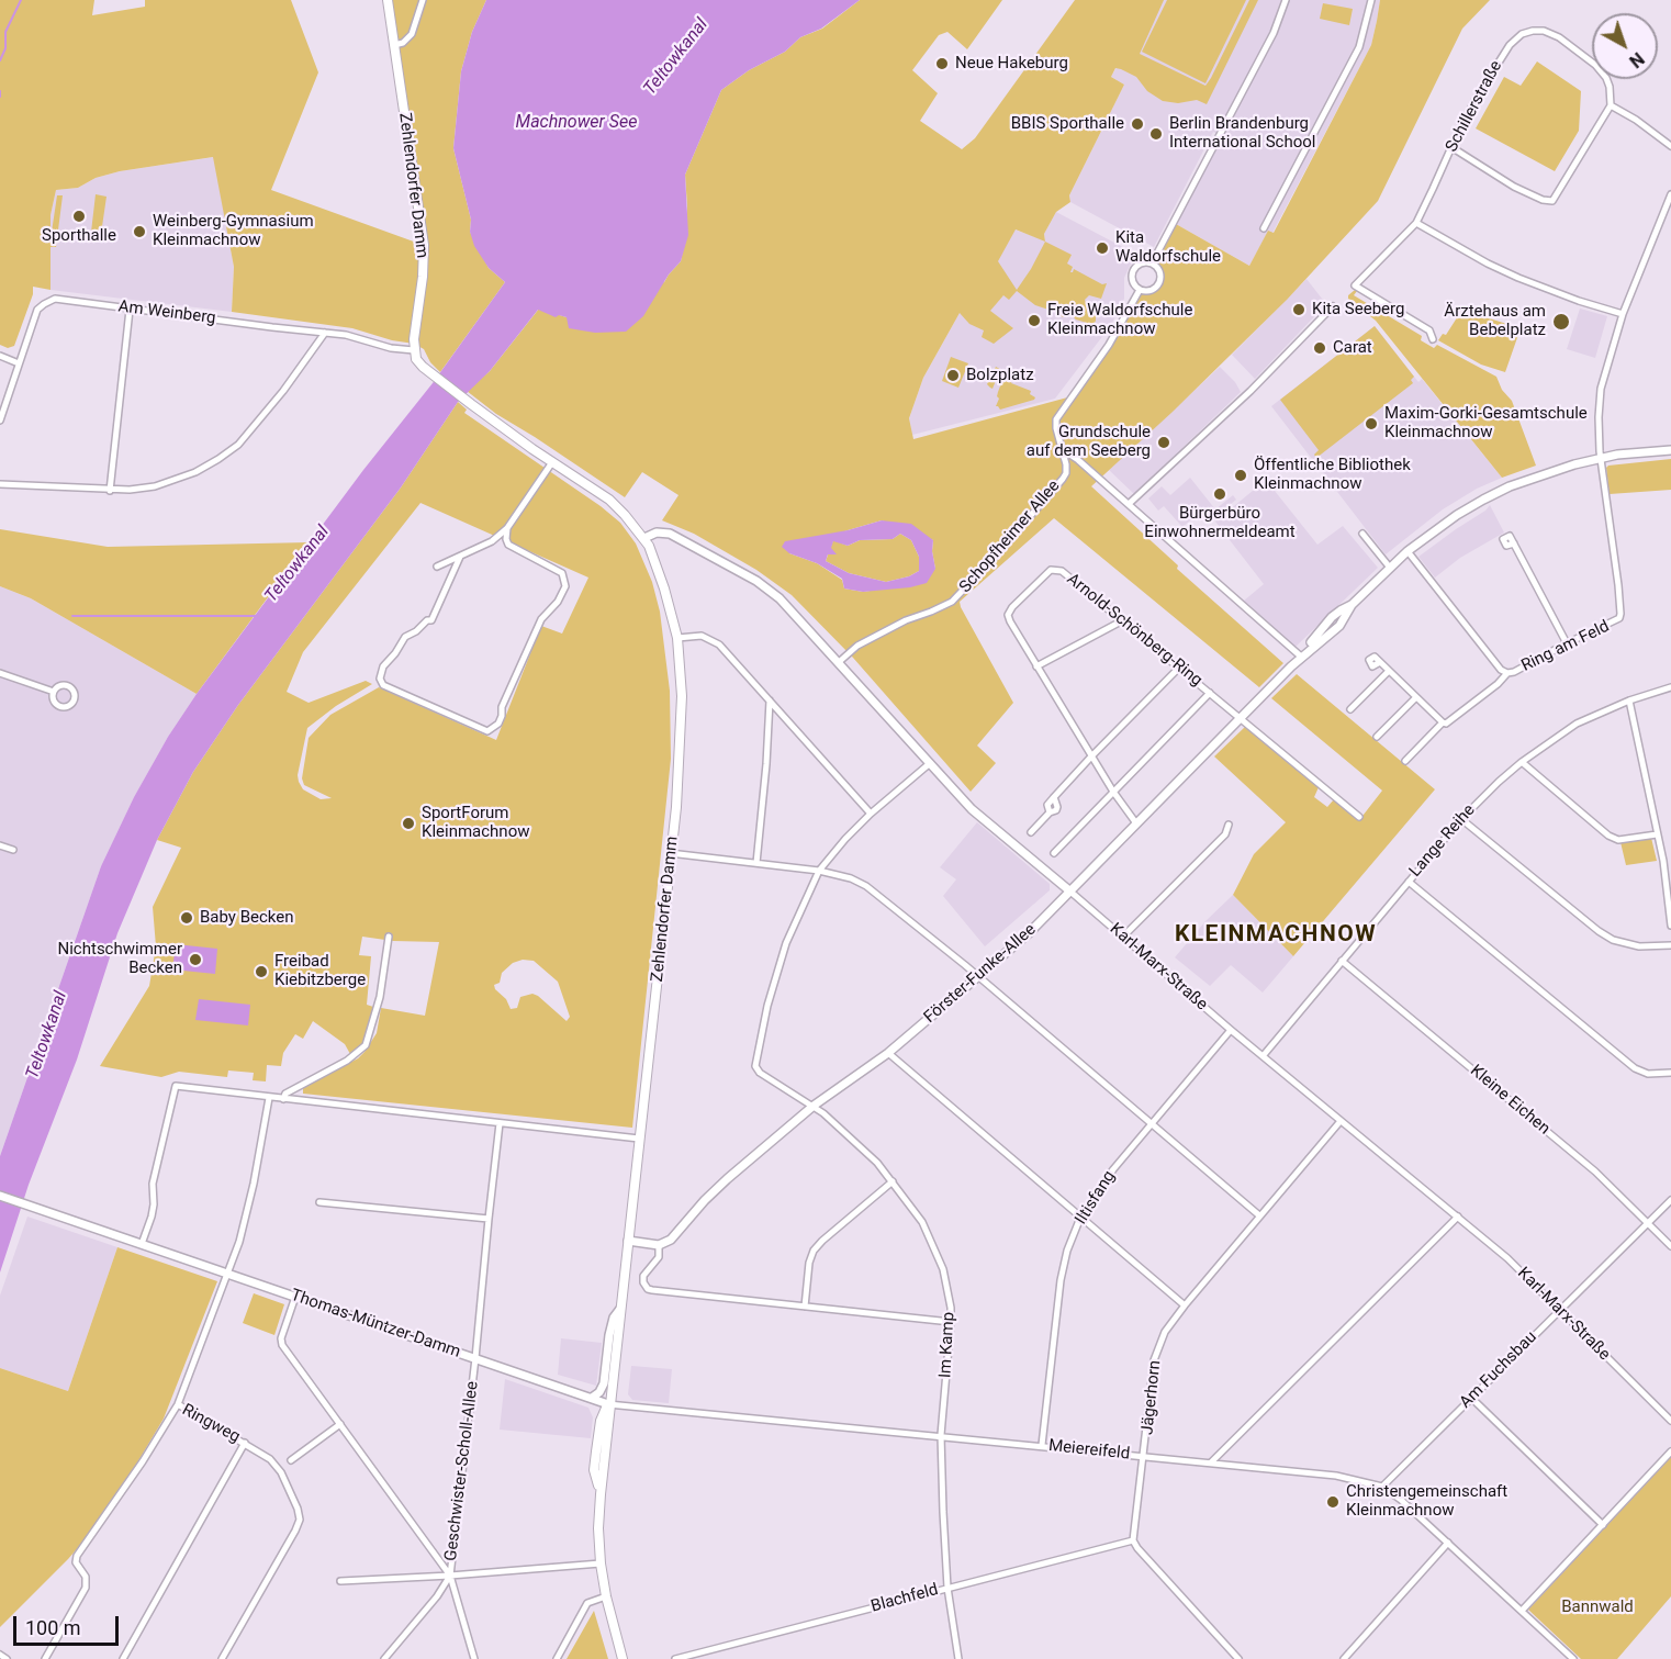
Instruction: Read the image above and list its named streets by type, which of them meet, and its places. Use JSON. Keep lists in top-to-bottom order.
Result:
{
  "streets": {
    "main road": ["Zehlendorfer Damm"],
    "street": [
      "Schillerstraße",
      "Am Weinberg",
      "Schopfheimer Allee",
      "Arnold-Schönberg-Ring",
      "Ring am Feld",
      "Lange Reihe",
      "Karl-Marx-Straße",
      "Förster-Funke-Allee",
      "Kleine Eichen",
      "Iltisfang",
      "Thomas-Müntzer-Damm",
      "Im Kamp",
      "Am Fuchsbau",
      "Jägerhorn",
      "Ringweg",
      "Meiereifeld",
      "Geschwister-Scholl-Allee",
      "Blachfeld"
    ]
  },
  "crossings": [
    ["Zehlendorfer Damm", "Am Weinberg"],
    ["Zehlendorfer Damm", "Karl-Marx-Straße"],
    ["Zehlendorfer Damm", "Thomas-Müntzer-Damm"],
    ["Zehlendorfer Damm", "Meiereifeld"],
    ["Schopfheimer Allee", "Karl-Marx-Straße"],
    ["Arnold-Schönberg-Ring", "Förster-Funke-Allee"],
    ["Ring am Feld", "Förster-Funke-Allee"],
    ["Lange Reihe", "Karl-Marx-Straße"],
    ["Lange Reihe", "Kleine Eichen"],
    ["Karl-Marx-Straße", "Förster-Funke-Allee"],
    ["Karl-Marx-Straße", "Iltisfang"],
    ["Karl-Marx-Straße", "Am Fuchsbau"],
    ["Karl-Marx-Straße", "Jägerhorn"],
    ["Förster-Funke-Allee", "Im Kamp"],
    ["Kleine Eichen", "Am Fuchsbau"],
    ["Iltisfang", "Meiereifeld"],
    ["Thomas-Müntzer-Damm", "Meiereifeld"],
    ["Thomas-Müntzer-Damm", "Geschwister-Scholl-Allee"],
    ["Im Kamp", "Meiereifeld"],
    ["Im Kamp", "Blachfeld"],
    ["Am Fuchsbau", "Meiereifeld"],
    ["Jägerhorn", "Meiereifeld"],
    ["Jägerhorn", "Blachfeld"]
  ],
  "districts": ["KLEINMACHNOW"],
  "water": ["Teltowkanal", "Machnower See"],
  "parks": ["Bannwald"],
  "places": [
    "Neue Hakeburg",
    "BBIS Sporthalle",
    "Berlin Brandenburg International School",
    "Sporthalle",
    "Weinberg-Gymnasium Kleinmachnow",
    "Kita Waldorfschule",
    "Kita Seeberg",
    "Freie Waldorfschule Kleinmachnow",
    "Ärztehaus am Bebelplatz",
    "Carat",
    "Bolzplatz",
    "Maxim-Gorki-Gesamtschule Kleinmachnow",
    "Grundschule auf dem Seeberg",
    "Öffentliche Bibliothek Kleinmachnow",
    "Bürgerbüro Einwohnermeldeamt",
    "SportForum Kleinmachnow",
    "Baby Becken",
    "Nichtschwimmer Becken",
    "Freibad Kiebitzberge",
    "Christengemeinschaft Kleinmachnow"
  ],
  "scale_bar": "100 m",
  "north": "bottom right"
}
